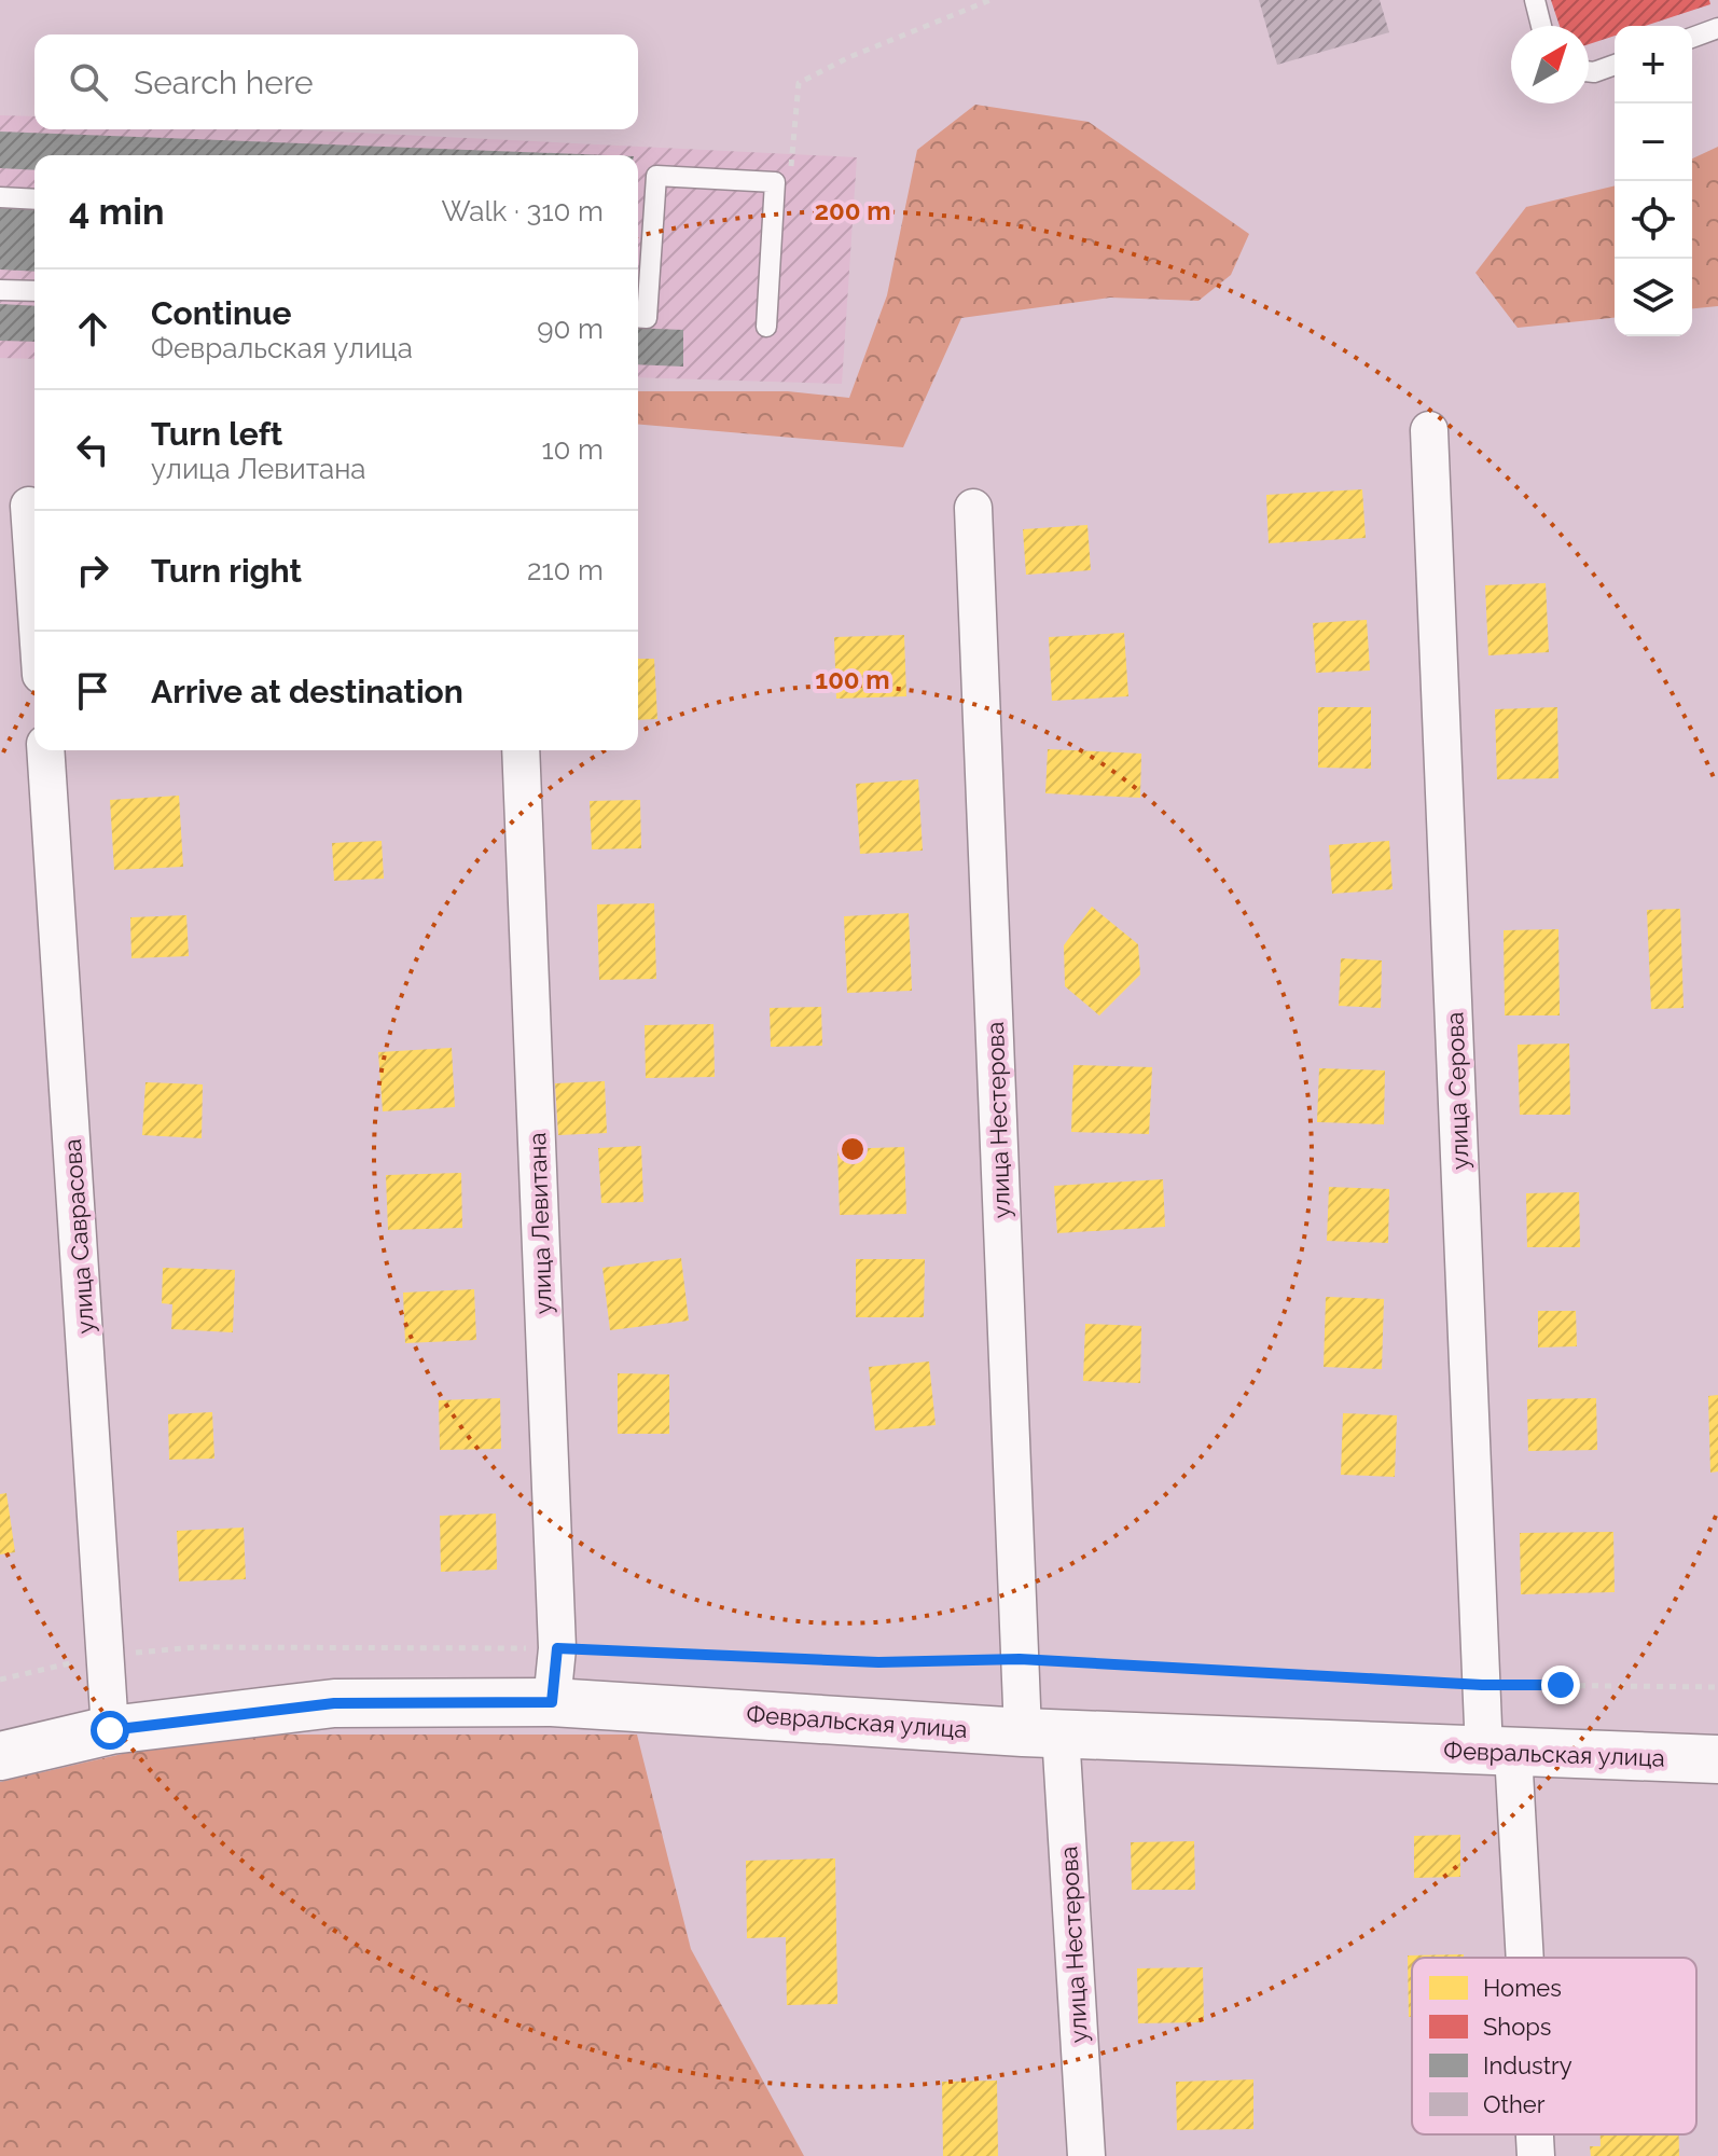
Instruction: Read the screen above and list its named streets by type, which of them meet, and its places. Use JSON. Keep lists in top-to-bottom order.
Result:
{
  "streets": {
    "main road": ["Февральская улица"],
    "street": [
      "улица Серова",
      "улица Нестерова",
      "улица Левитана",
      "улица Саврасова"
    ]
  },
  "crossings": [
    ["улица Серова", "Февральская улица"],
    ["улица Нестерова", "Февральская улица"],
    ["улица Левитана", "Февральская улица"],
    ["улица Саврасова", "Февральская улица"]
  ],
  "legend": [
    "Homes",
    "Shops",
    "Industry",
    "Other"
  ],
  "north": "top right",
  "page": {
    "map_buttons": ["+", "−"],
    "search": "Search here",
    "heading": ["4 min", "Walk · 310 m"],
    "list": [
      ["Continue", "Февральская улица", "90 m"],
      ["Turn left", "улица Левитана", "10 m"],
      ["Turn right", "210 m"],
      "Arrive at destination"
    ]
  },
  "rings": ["200 m", "100 m"]
}
